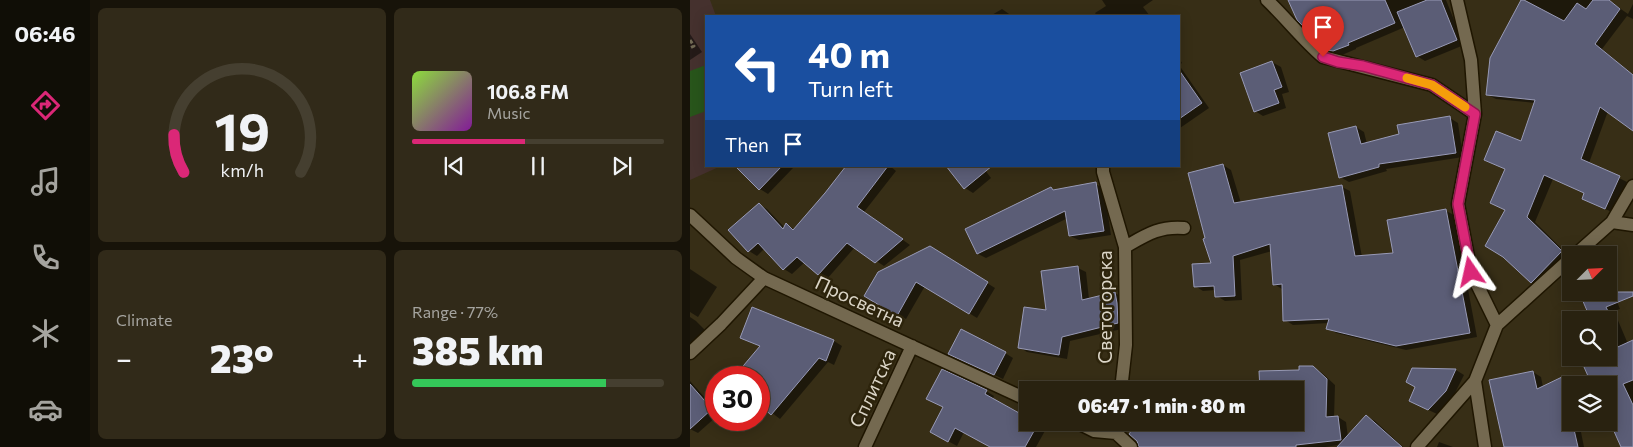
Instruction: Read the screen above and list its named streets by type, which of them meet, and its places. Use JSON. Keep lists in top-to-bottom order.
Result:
{
  "streets": {
    "street": ["Просветна", "Светогорска", "Сплитска"]
  },
  "crossings": [
    ["Просветна", "Сплитска"]
  ],
  "north": "top right",
  "page": {
    "tabs": "06:46",
    "turn": ["40 m", "Turn left"],
    "song": ["106.8 FM", "Music"],
    "then": "Then",
    "tile": [
      "Climate",
      ["Range · 77%", "385 km"]
    ],
    "heat": ["−", "23°", "+"],
    "limit": "30",
    "trip": "06:47 · 1 min · 80 m",
    "gauge": ["19", "km/h"]
  }
}
